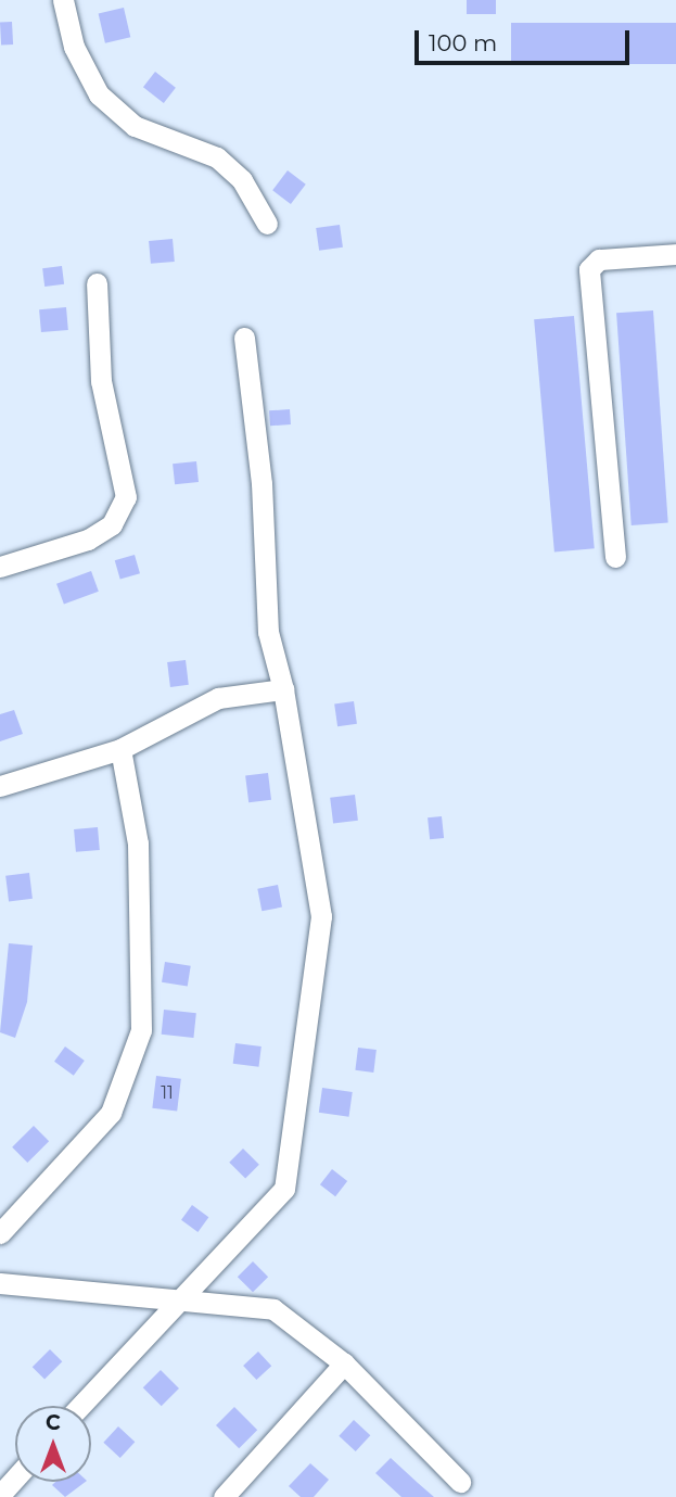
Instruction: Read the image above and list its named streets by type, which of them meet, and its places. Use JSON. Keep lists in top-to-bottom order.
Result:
{
  "house_numbers": ["11"],
  "scale_bar": "100 m",
  "north": "top"
}
